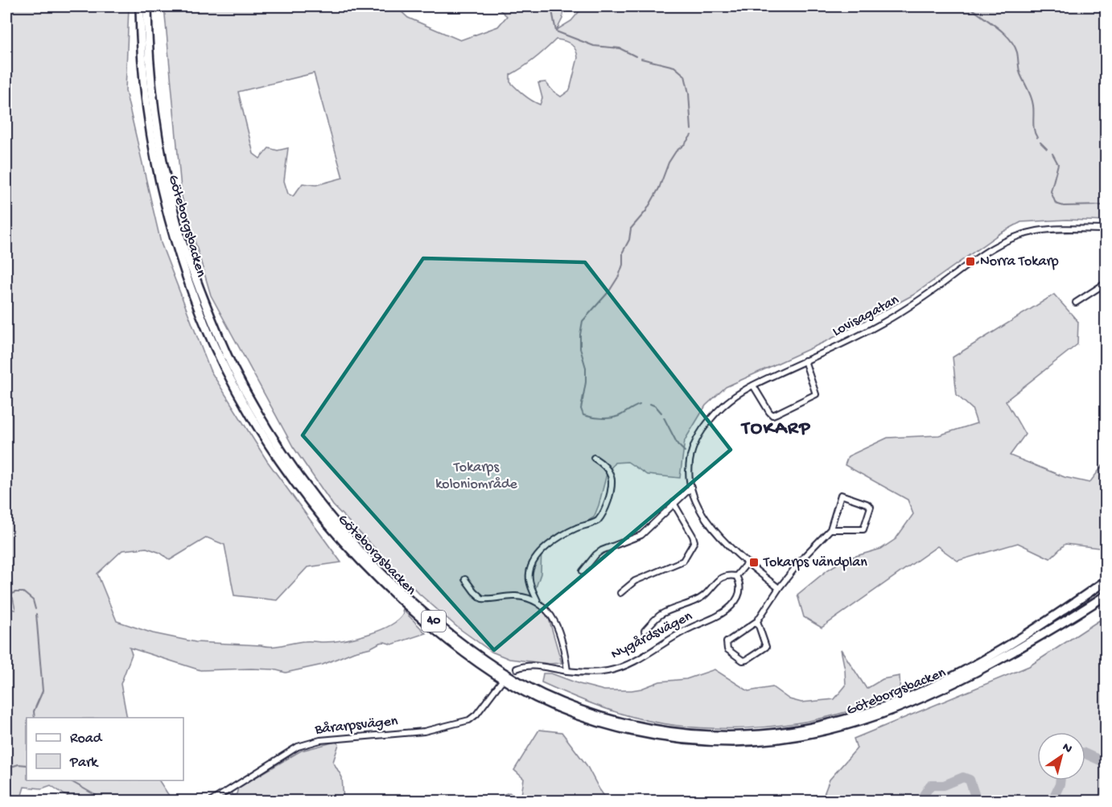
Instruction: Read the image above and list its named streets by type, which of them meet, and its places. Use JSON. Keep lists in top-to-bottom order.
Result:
{
  "streets": {
    "highway": ["Göteborgsbacken", "40"],
    "street": ["Lovisagatan", "Nygårdsvägen", "Bårarpsvägen"]
  },
  "districts": ["TOKARP"],
  "parks": ["Tokarps koloniområde"],
  "places": {
    "transit": ["Norra Tokarp", "Tokarps vändplan"]
  },
  "legend": ["Road", "Park"],
  "north": "top right"
}
